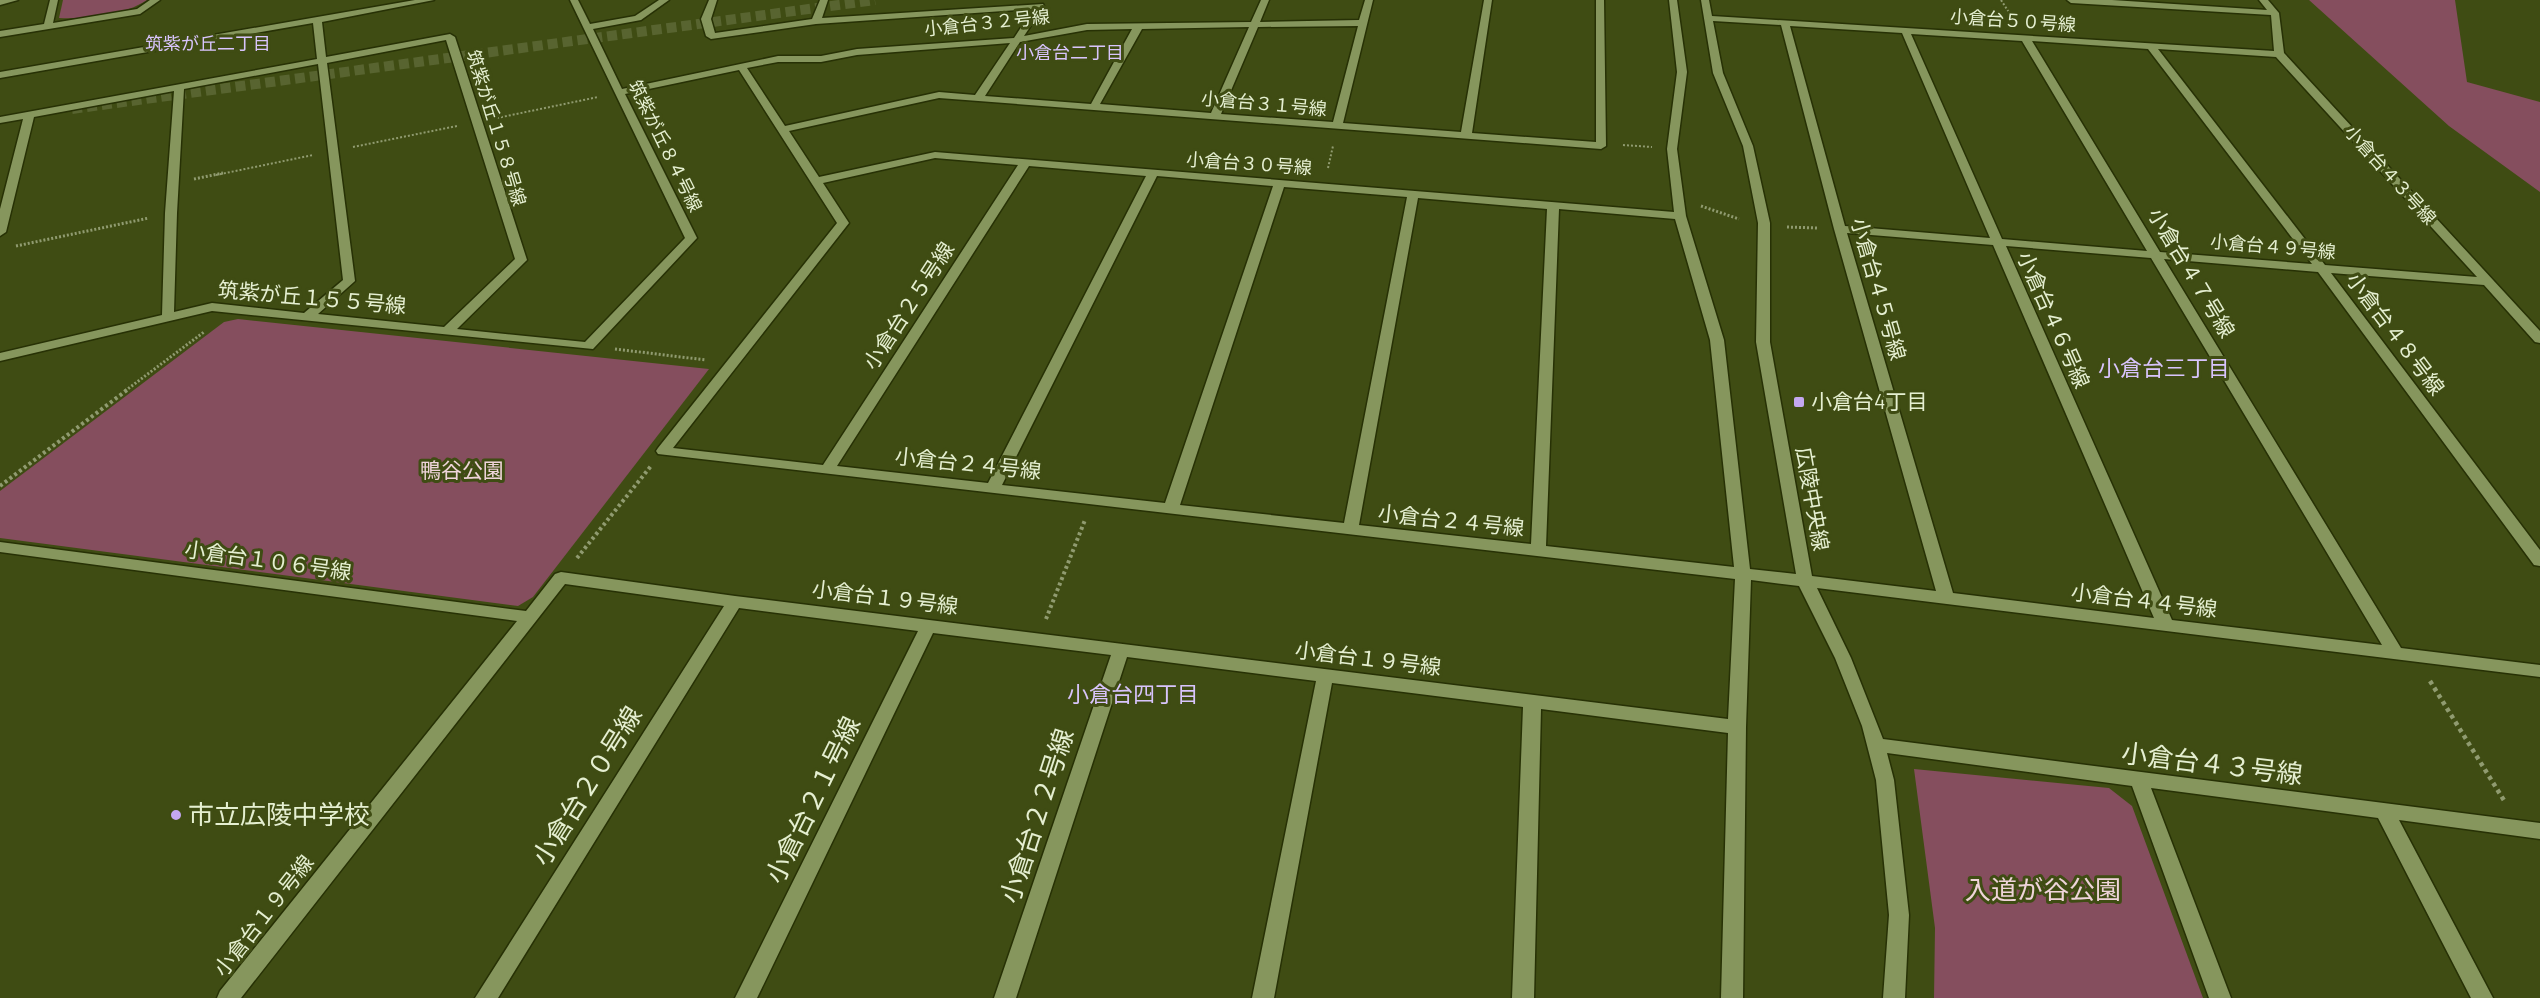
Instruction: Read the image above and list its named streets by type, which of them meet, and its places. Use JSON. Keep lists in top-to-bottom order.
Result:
{
  "streets": {
    "street": [
      "小倉台５０号線",
      "小倉台３２号線",
      "小倉台３１号線",
      "筑紫が丘１５８号線",
      "筑紫が丘８４号線",
      "小倉台３０号線",
      "小倉台４３号線",
      "小倉台４９号線",
      "小倉台４７号線",
      "小倉台４５号線",
      "筑紫が丘１５５号線",
      "小倉台２５号線",
      "小倉台４６号線",
      "小倉台４８号線",
      "小倉台２４号線",
      "広陵中央線",
      "小倉台１０６号線",
      "小倉台１９号線",
      "小倉台４４号線",
      "小倉台２０号線",
      "小倉台２１号線",
      "小倉台２２号線"
    ]
  },
  "crossings": [
    ["小倉台５０号線", "小倉台４３号線"],
    ["小倉台５０号線", "小倉台４７号線"],
    ["小倉台５０号線", "小倉台４５号線"],
    ["小倉台５０号線", "小倉台４６号線"],
    ["小倉台５０号線", "小倉台４８号線"],
    ["小倉台５０号線", "広陵中央線"],
    ["小倉台３２号線", "筑紫が丘８４号線"],
    ["筑紫が丘１５８号線", "筑紫が丘１５５号線"],
    ["筑紫が丘８４号線", "筑紫が丘１５５号線"],
    ["小倉台３０号線", "小倉台２５号線"],
    ["小倉台４３号線", "小倉台４９号線"],
    ["小倉台４３号線", "広陵中央線"],
    ["小倉台４９号線", "小倉台４７号線"],
    ["小倉台４９号線", "小倉台４５号線"],
    ["小倉台４９号線", "小倉台４６号線"],
    ["小倉台４９号線", "小倉台４８号線"],
    ["小倉台４７号線", "小倉台４４号線"],
    ["小倉台４５号線", "小倉台４４号線"],
    ["小倉台２５号線", "小倉台２４号線"],
    ["小倉台４６号線", "小倉台４４号線"],
    ["小倉台２４号線", "小倉台４４号線"],
    ["広陵中央線", "小倉台４４号線"],
    ["小倉台１０６号線", "小倉台１９号線"],
    ["小倉台１９号線", "小倉台２０号線"],
    ["小倉台１９号線", "小倉台２１号線"],
    ["小倉台１９号線", "小倉台２２号線"]
  ],
  "districts": [
    "筑紫が丘二丁目",
    "小倉台二丁目",
    "小倉台三丁目",
    "小倉台四丁目"
  ],
  "parks": ["鴨谷公園", "入道が谷公園"],
  "places": {
    "transit": ["小倉台4丁目"],
    "other": ["市立広陵中学校"]
  }
}
